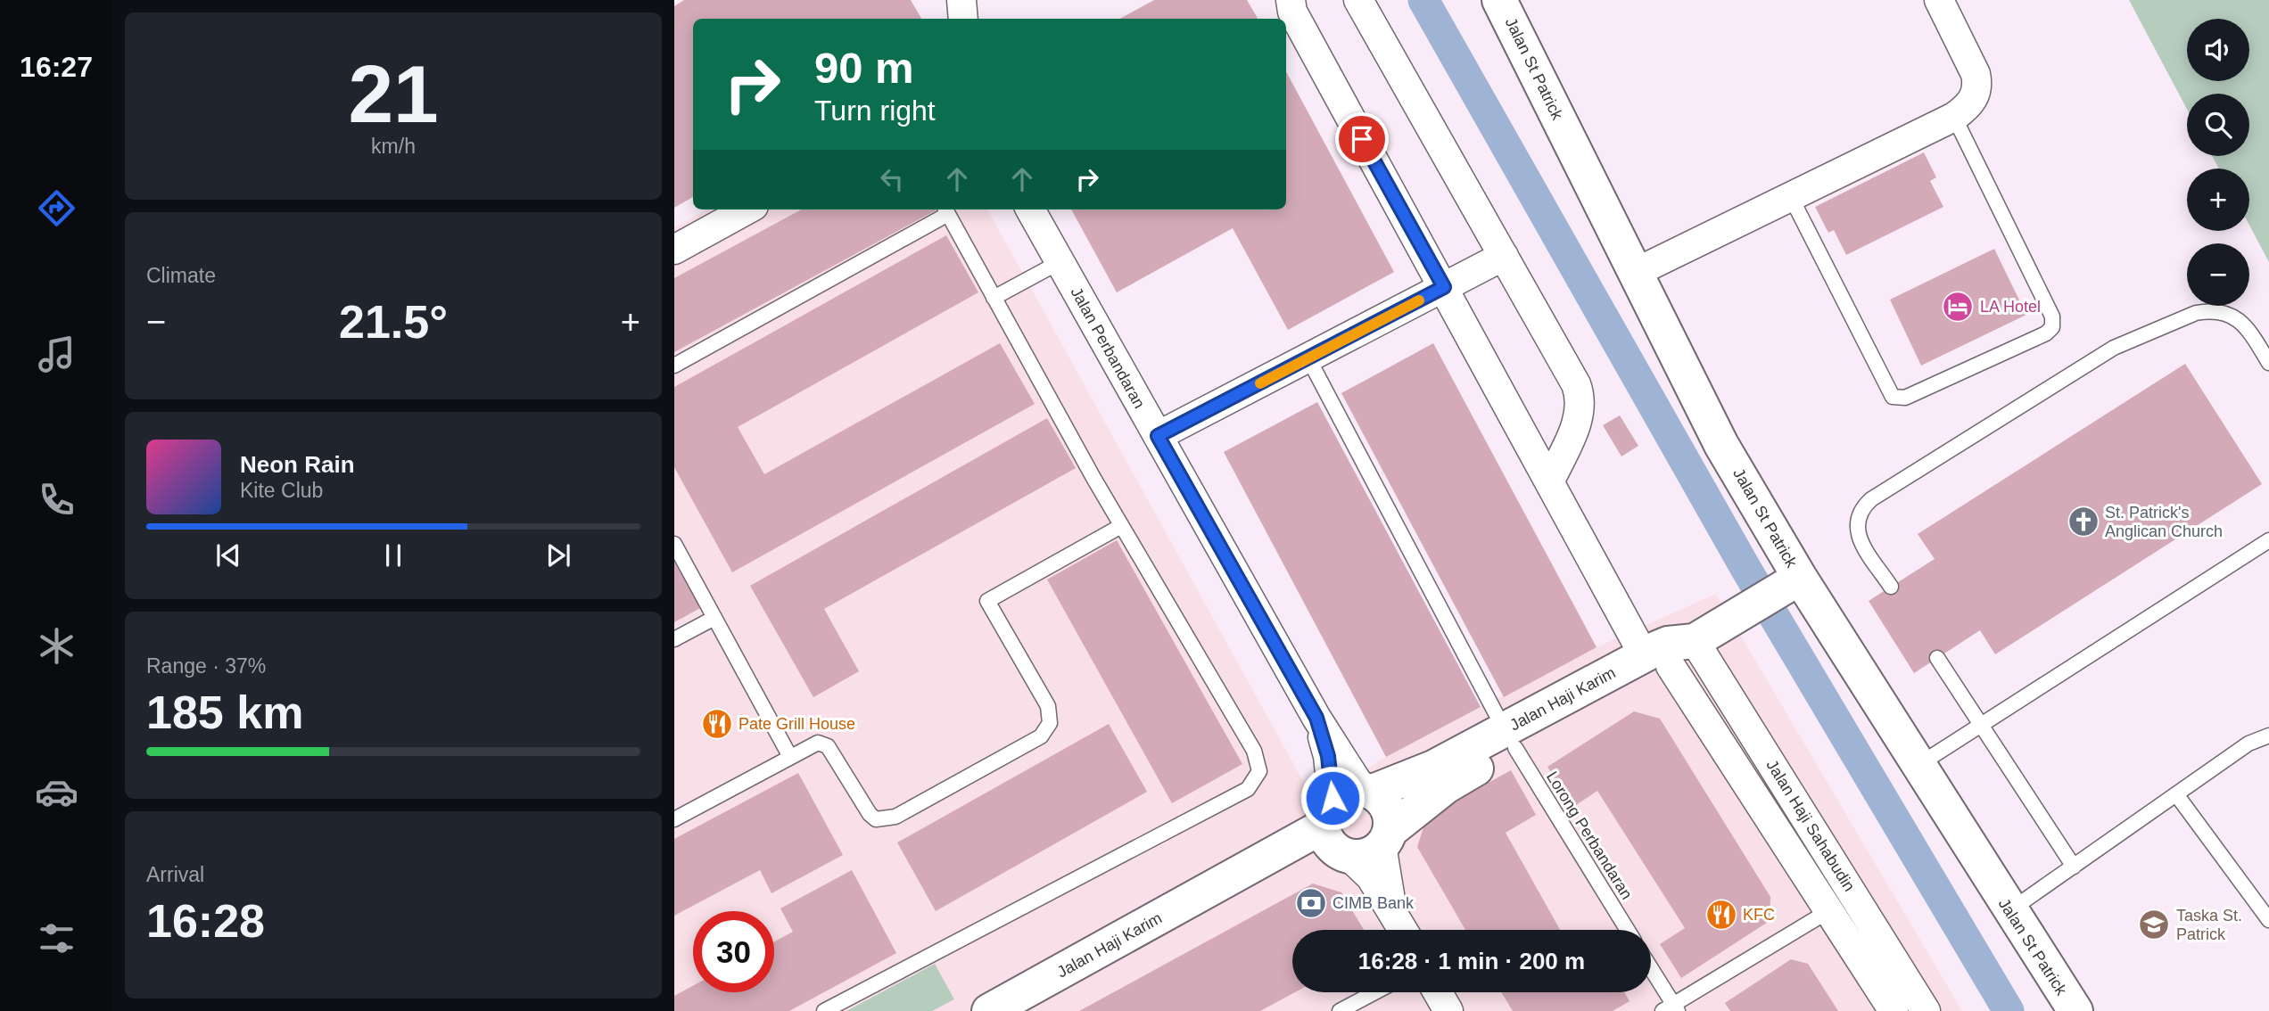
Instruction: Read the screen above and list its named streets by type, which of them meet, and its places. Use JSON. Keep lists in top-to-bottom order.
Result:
{
  "streets": {
    "street": [
      "Jalan St Patrick",
      "Jalan Perbandaran",
      "Jalan Haji Karim",
      "Jalan Haji Sahabudin"
    ],
    "lane": ["Lorong Perbandaran"]
  },
  "crossings": [
    ["Jalan Perbandaran", "Jalan Haji Karim"],
    ["Jalan Haji Karim", "Jalan Haji Sahabudin"],
    ["Jalan Haji Karim", "Lorong Perbandaran"]
  ],
  "places": {
    "hotel": ["LA Hotel"],
    "church": ["St. Patrick's Anglican Church"],
    "restaurant": ["Pate Grill House", "KFC"],
    "bank": ["CIMB Bank"],
    "school or university": ["Taska St. Patrick"]
  },
  "page": {
    "tabs": "16:27",
    "tile": [
      ["21", "km/h"],
      "Climate",
      ["Range · 37%", "185 km"],
      ["Arrival", "16:28"]
    ],
    "map_buttons": ["+", "−"],
    "turn": ["90 m", "Turn right"],
    "heat": ["−", "21.5°", "+"],
    "song": ["Neon Rain", "Kite Club"],
    "limit": "30",
    "trip": "16:28 · 1 min · 200 m"
  }
}
